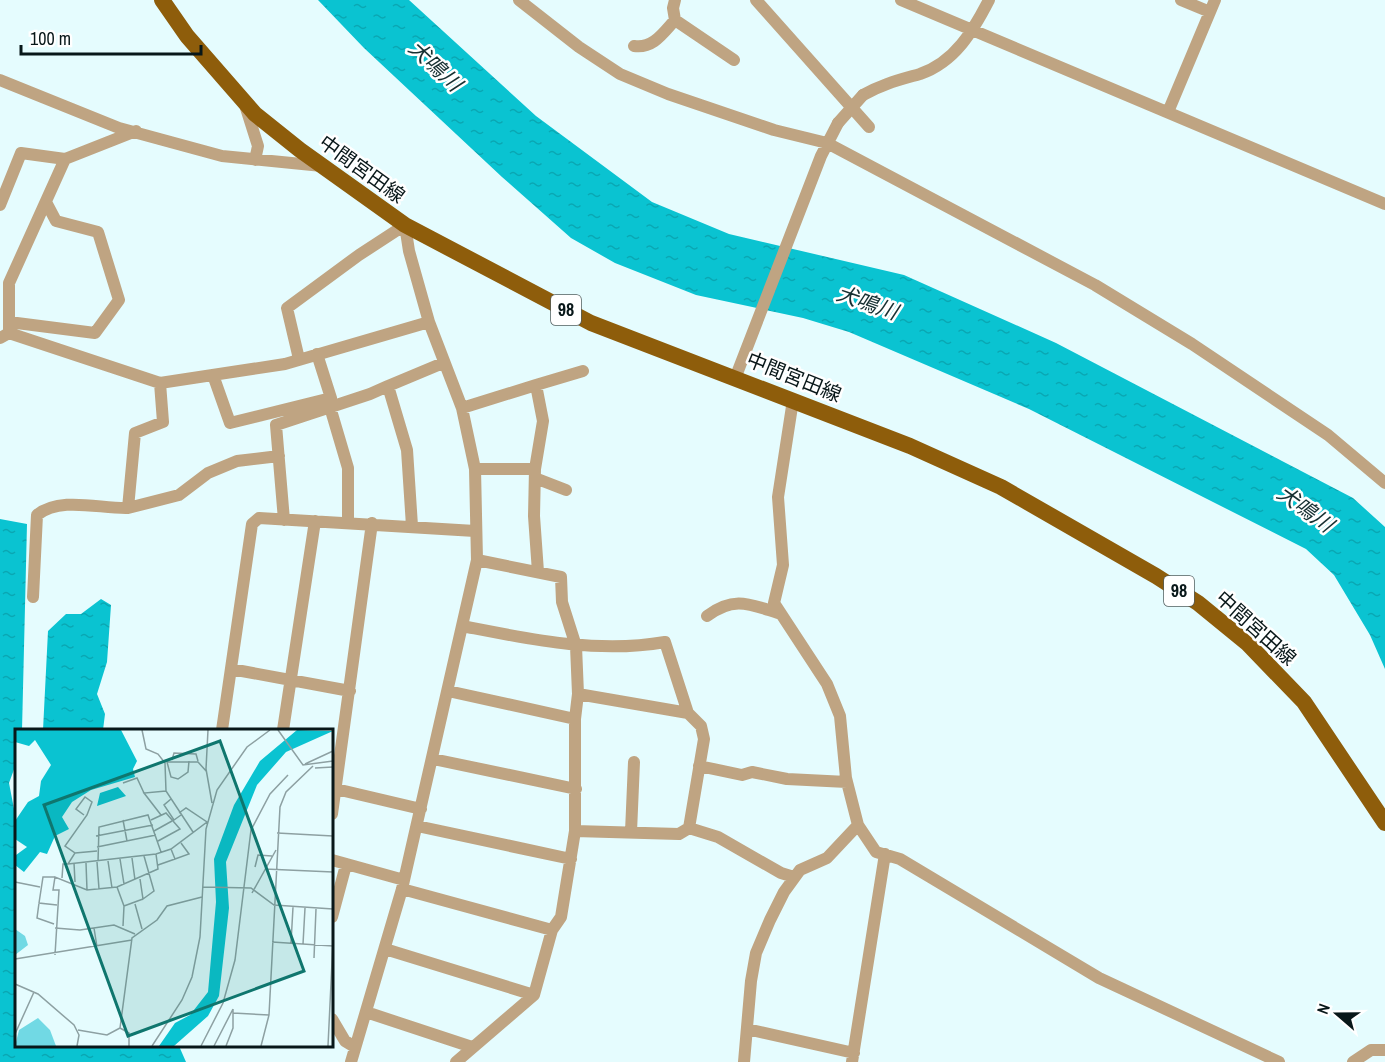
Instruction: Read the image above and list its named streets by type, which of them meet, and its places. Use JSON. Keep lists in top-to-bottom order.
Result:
{
  "streets": {
    "main road": ["中間宮田線", "98"]
  },
  "water": ["犬鳴川"],
  "scale_bar": "100 m",
  "north": "left"
}
